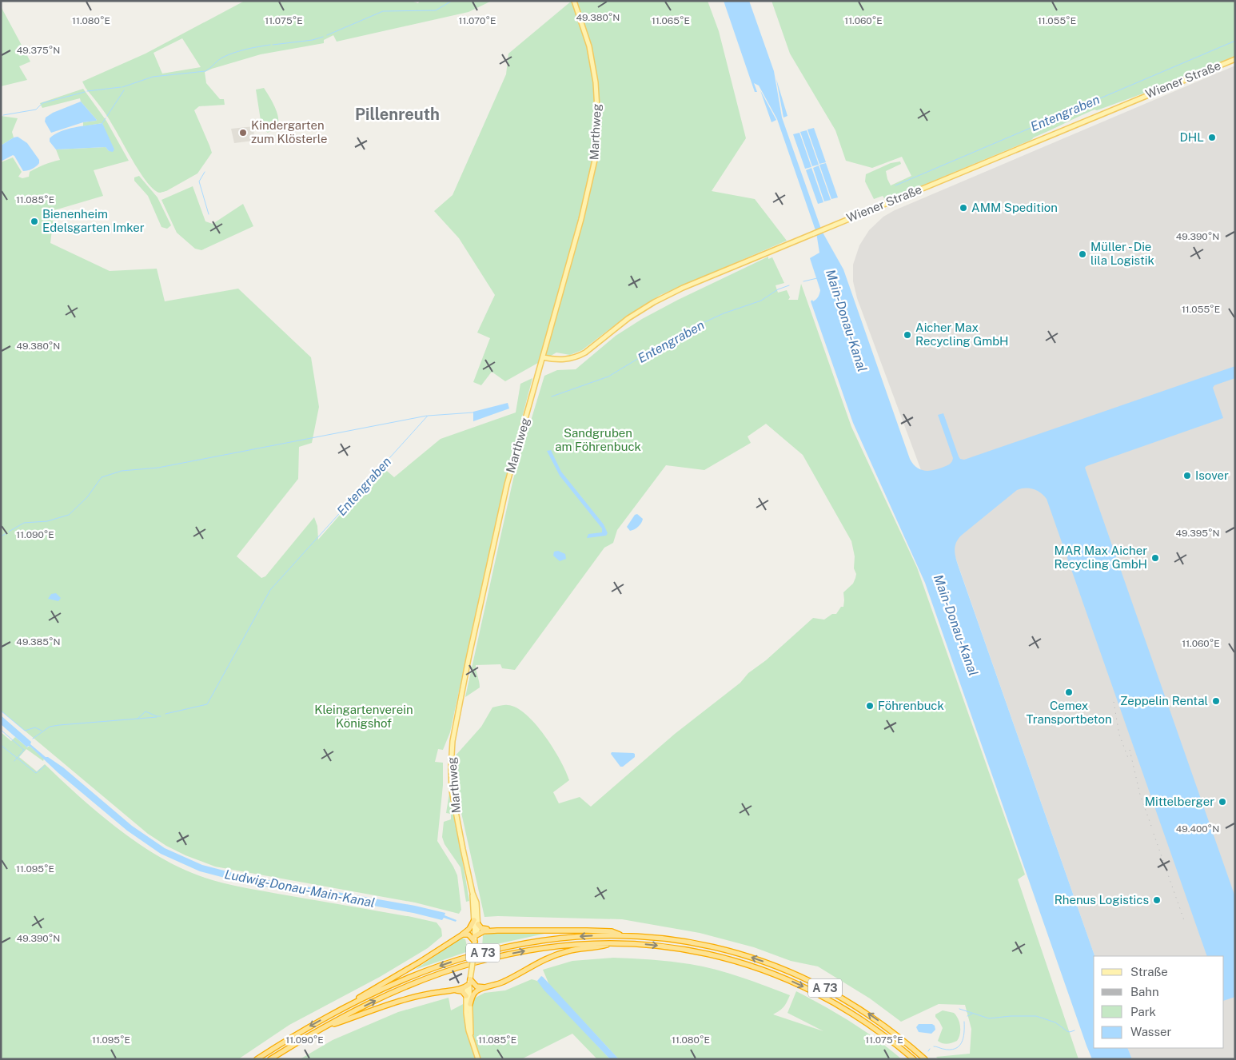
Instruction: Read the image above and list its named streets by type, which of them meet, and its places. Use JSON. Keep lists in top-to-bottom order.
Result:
{
  "streets": {
    "highway": ["A 73"],
    "main road": ["Wiener Straße", "Marthweg"]
  },
  "crossings": [
    ["Wiener Straße", "Marthweg"],
    ["Marthweg", "A 73"]
  ],
  "districts": ["Pillenreuth"],
  "water": ["Entengraben", "Main-Donau-Kanal", "Ludwig-Donau-Main-Kanal"],
  "parks": ["Sandgruben am Föhrenbuck", "Kleingartenverein Königshof"],
  "places": [
    "Kindergarten zum Klösterle",
    "DHL",
    "AMM Spedition",
    "Bienenheim Edelsgarten Imker",
    "Müller - Die lila Logistik",
    "Aicher Max Recycling GmbH",
    "Isover",
    "MAR Max Aicher Recycling GmbH",
    "Cemex Transportbeton",
    "Zeppelin Rental",
    "Föhrenbuck",
    "Mittelberger",
    "Rhenus Logistics"
  ],
  "legend": [
    "Straße",
    "Bahn",
    "Park",
    "Wasser"
  ],
  "coordinates": [
    "49.380°N",
    "11.080°E",
    "11.075°E",
    "11.070°E",
    "11.065°E",
    "11.060°E",
    "11.055°E",
    "49.375°N",
    "11.085°E",
    "49.390°N",
    "49.395°N",
    "11.090°E",
    "49.385°N",
    "49.400°N",
    "11.095°E"
  ]
}
